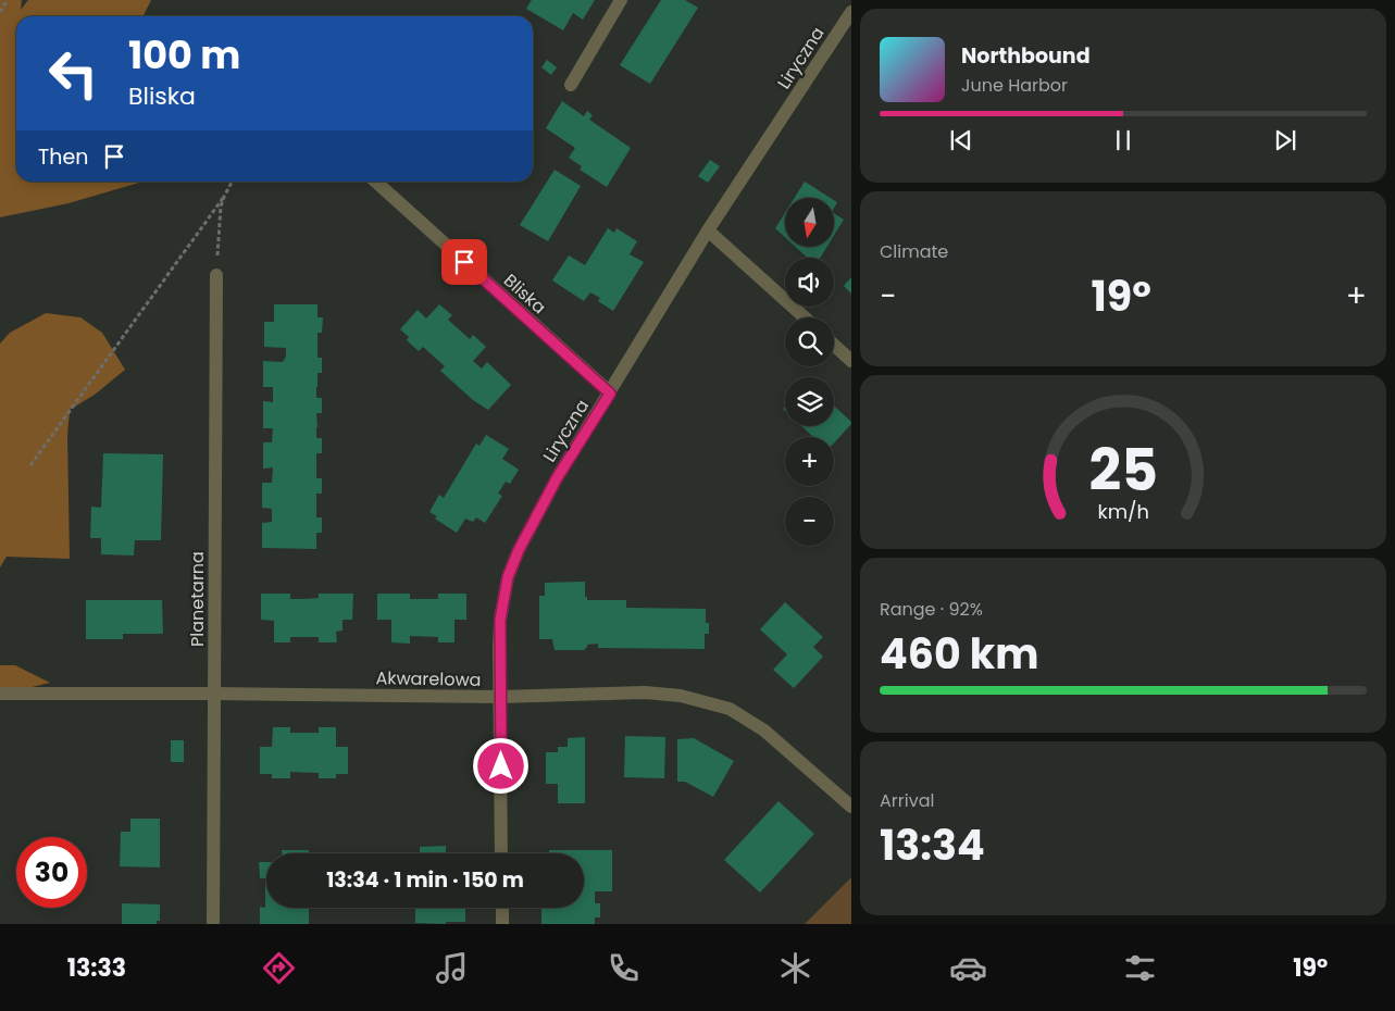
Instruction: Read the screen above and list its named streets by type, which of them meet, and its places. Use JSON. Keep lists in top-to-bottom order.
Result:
{
  "streets": {
    "street": [
      "Liryczna",
      "Bliska",
      "Planetarna",
      "Akwarelowa"
    ]
  },
  "crossings": [
    ["Liryczna", "Bliska"],
    ["Liryczna", "Akwarelowa"],
    ["Planetarna", "Akwarelowa"]
  ],
  "north": "bottom",
  "page": {
    "turn": ["100 m", "Bliska"],
    "song": ["Northbound", "June Harbor"],
    "then": "Then",
    "tile": [
      "Climate",
      ["Range · 92%", "460 km"],
      ["Arrival", "13:34"]
    ],
    "map_buttons": ["+", "−"],
    "heat": ["−", "19°", "+"],
    "limit": "30",
    "trip": "13:34 · 1 min · 150 m",
    "tabs": ["13:33", "19°"],
    "gauge": ["25", "km/h"]
  }
}
